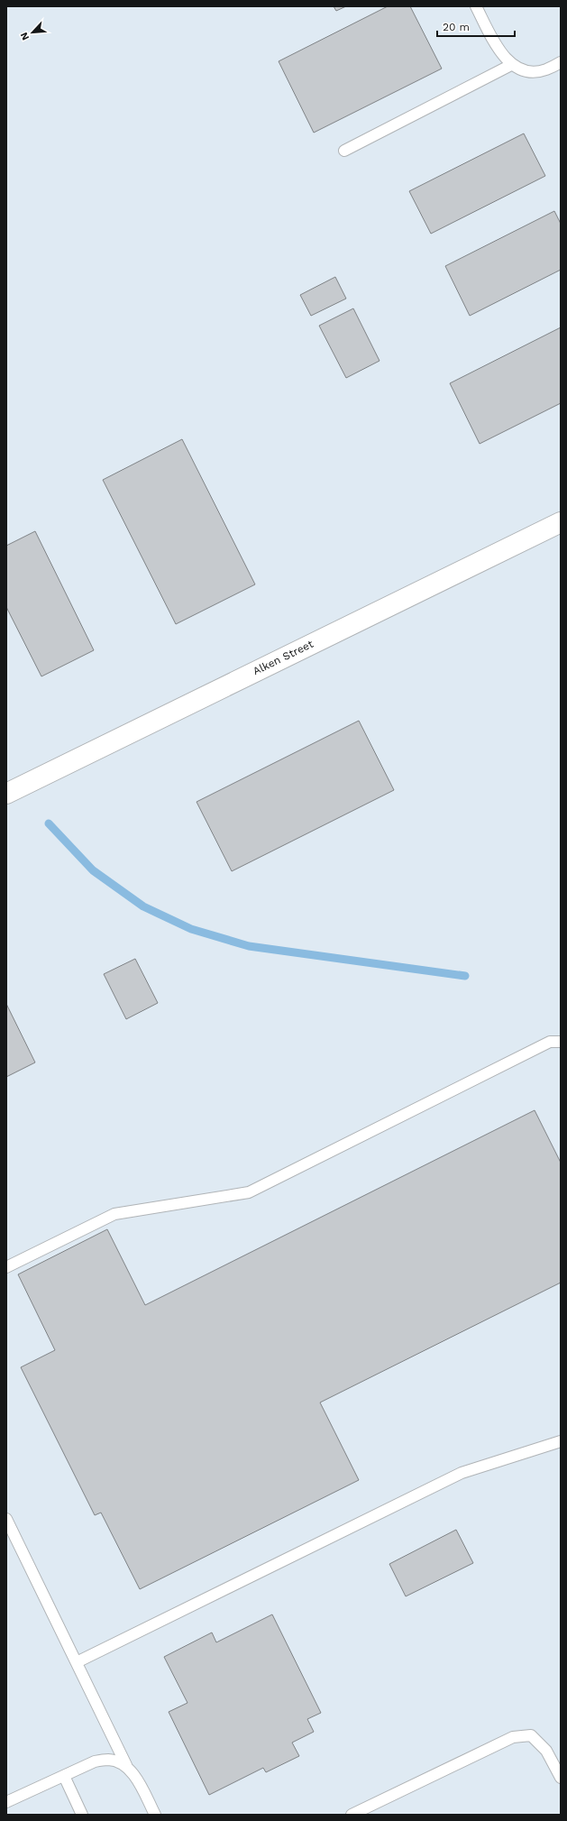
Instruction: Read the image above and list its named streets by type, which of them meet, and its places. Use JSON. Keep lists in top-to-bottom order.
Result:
{
  "streets": {
    "street": ["Alken Street"]
  },
  "scale_bar": "20 m",
  "north": "bottom left"
}
